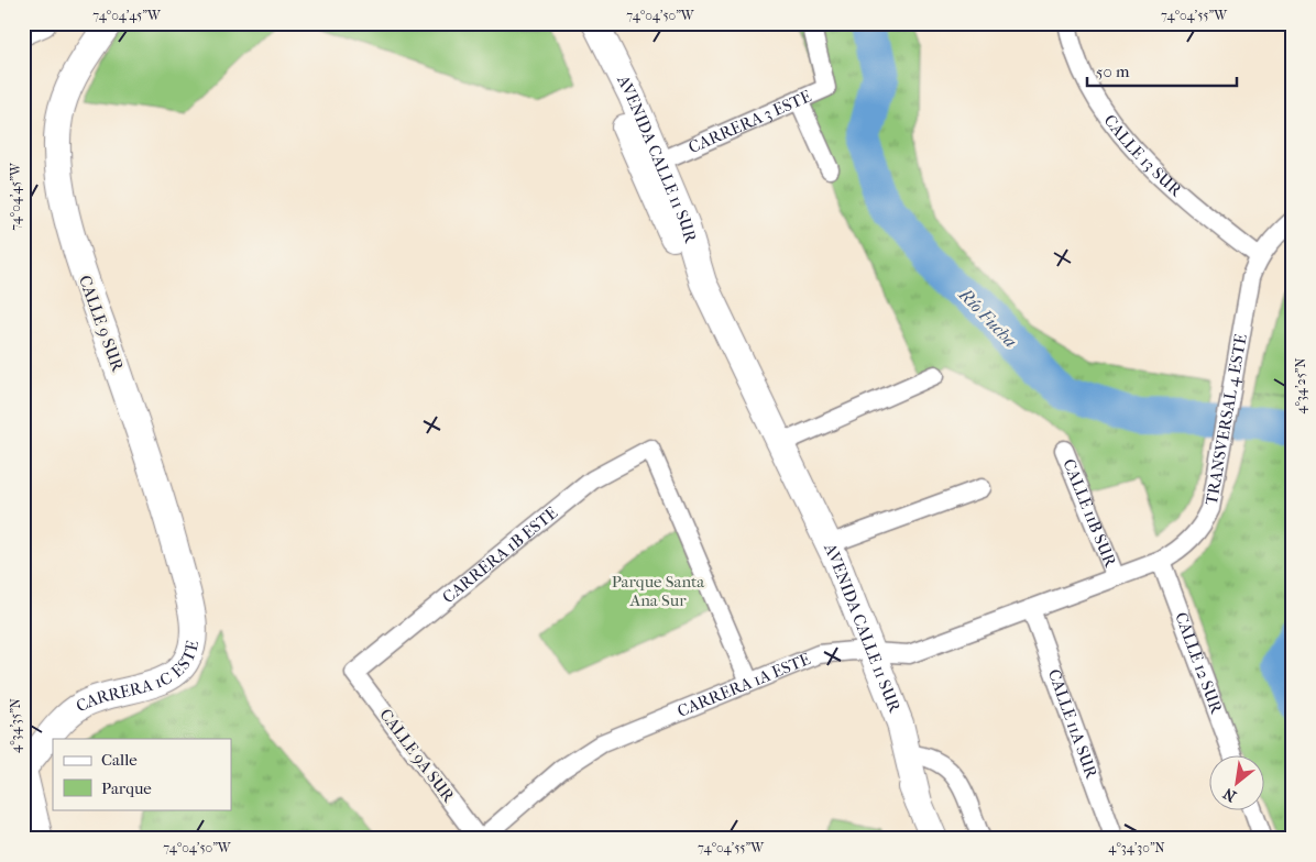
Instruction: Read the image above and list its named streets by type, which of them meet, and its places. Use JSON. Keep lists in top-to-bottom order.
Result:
{
  "streets": {
    "main road": ["AVENIDA CALLE 11 SUR", "CALLE 9 SUR", "CARRERA 1C ESTE"],
    "street": [
      "CARRERA 3 ESTE",
      "CALLE 13 SUR",
      "TRANSVERSAL 4 ESTE",
      "CALLE 11B SUR",
      "CARRERA 1B ESTE",
      "CALLE 12 SUR",
      "CARRERA 1A ESTE",
      "CALLE 11A SUR",
      "CALLE 9A SUR"
    ]
  },
  "crossings": [
    ["CARRERA 3 ESTE", "AVENIDA CALLE 11 SUR"],
    ["CALLE 13 SUR", "TRANSVERSAL 4 ESTE"],
    ["AVENIDA CALLE 11 SUR", "CARRERA 1A ESTE"],
    ["CALLE 9 SUR", "CARRERA 1C ESTE"],
    ["TRANSVERSAL 4 ESTE", "CALLE 12 SUR"],
    ["TRANSVERSAL 4 ESTE", "CARRERA 1A ESTE"],
    ["CALLE 11B SUR", "CARRERA 1A ESTE"],
    ["CARRERA 1B ESTE", "CARRERA 1A ESTE"],
    ["CARRERA 1B ESTE", "CALLE 9A SUR"],
    ["CALLE 12 SUR", "CARRERA 1A ESTE"],
    ["CARRERA 1A ESTE", "CALLE 11A SUR"],
    ["CARRERA 1A ESTE", "CALLE 9A SUR"]
  ],
  "water": ["Río Fucha"],
  "parks": ["Parque Santa Ana Sur"],
  "legend": ["Calle", "Parque"],
  "scale_bar": "50 m",
  "north": "bottom left",
  "coordinates": [
    "74°04'45\"W",
    "74°04'50\"W",
    "74°04'55\"W",
    "4°34'25\"N",
    "4°34'35\"N",
    "4°34'30\"N"
  ]
}
